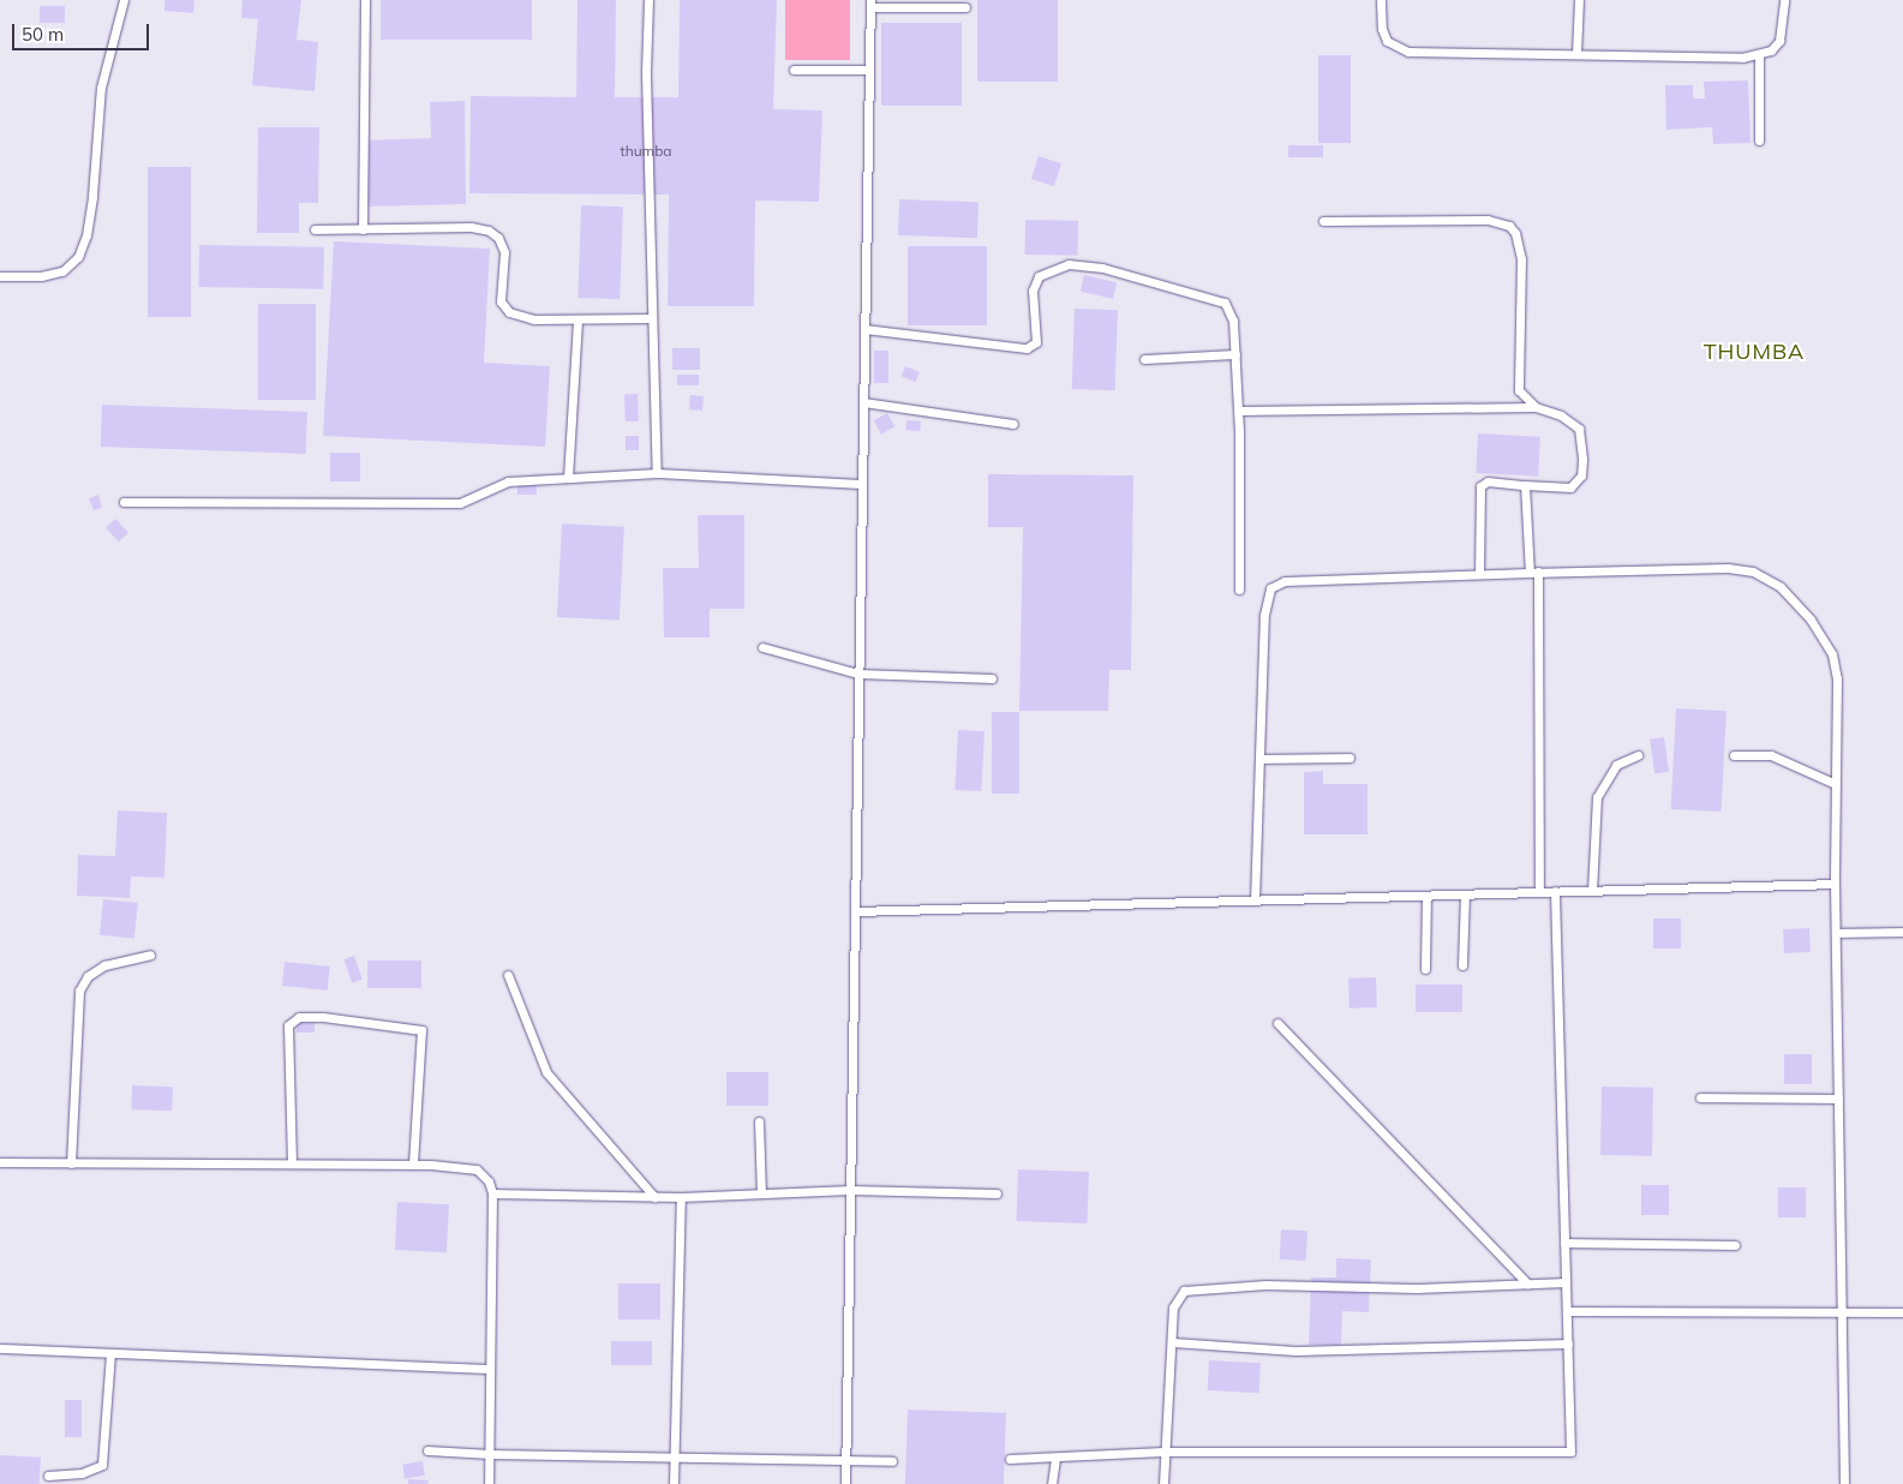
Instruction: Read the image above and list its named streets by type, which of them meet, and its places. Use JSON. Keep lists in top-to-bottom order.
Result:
{
  "districts": ["THUMBA"],
  "house_numbers": ["thumba"],
  "scale_bar": "50 m"
}
